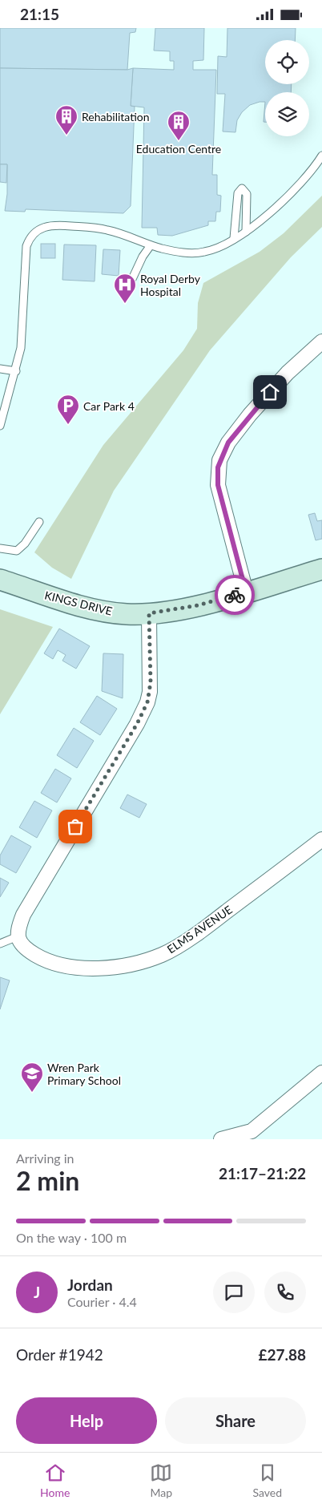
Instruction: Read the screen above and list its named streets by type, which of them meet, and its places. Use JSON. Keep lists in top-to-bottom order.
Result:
{
  "streets": {
    "street": ["KINGS DRIVE", "ELMS AVENUE"]
  },
  "places": {
    "building": ["Rehabilitation", "Education Centre"],
    "hospital": ["Royal Derby Hospital"],
    "parking": ["Car Park 4"],
    "school or university": ["Wren Park Primary School"]
  },
  "page": {
    "status": "21:15",
    "heading": ["2 min", "Arriving in", "21:17–21:22"],
    "panel": [
      "Jordan",
      "Courier · 4.4",
      "Order #1942",
      "£27.88"
    ],
    "bar": "On the way · 100 m",
    "round": "J",
    "buttons": ["Help", "Share"],
    "tabs": ["Home", "Map", "Saved"]
  }
}
